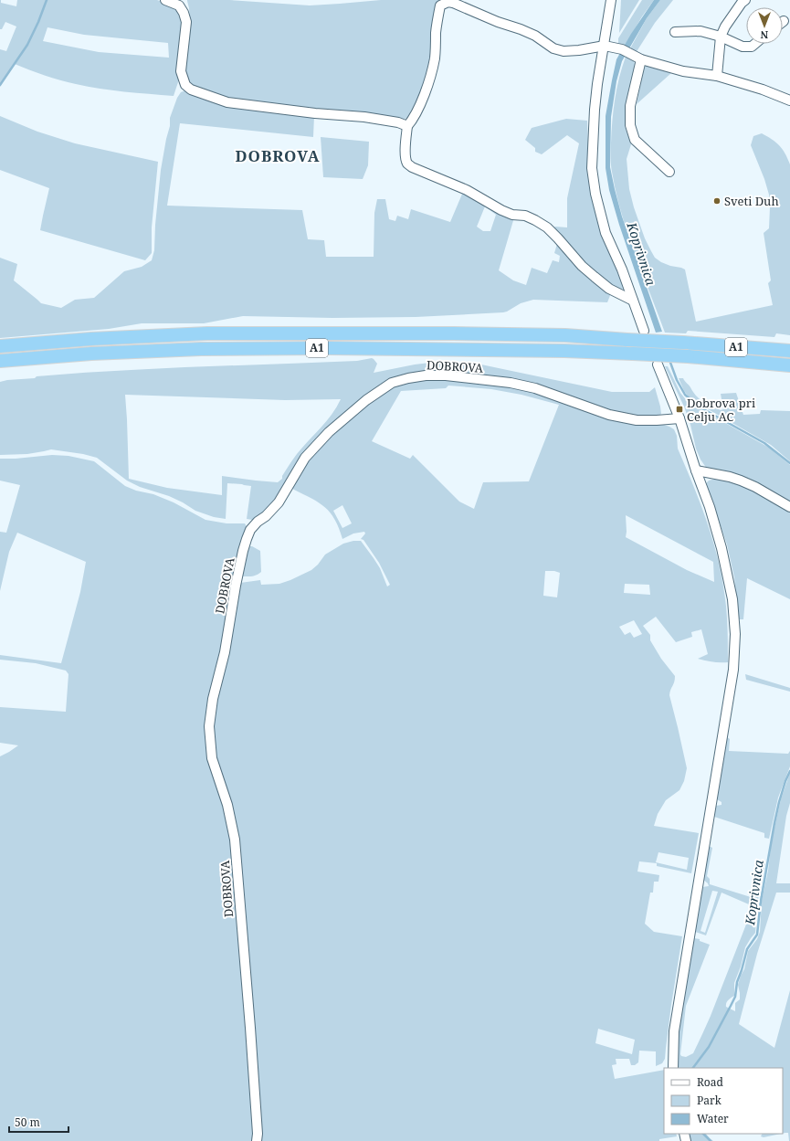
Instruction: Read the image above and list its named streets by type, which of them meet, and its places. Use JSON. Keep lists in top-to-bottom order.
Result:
{
  "streets": {
    "highway": ["A1"],
    "street": ["DOBROVA"]
  },
  "districts": ["DOBROVA"],
  "water": ["Koprivnica"],
  "places": {
    "other": ["Sveti Duh"],
    "transit": ["Dobrova pri Celju AC"]
  },
  "legend": ["Road", "Park", "Water"],
  "scale_bar": "50 m",
  "north": "bottom"
}
